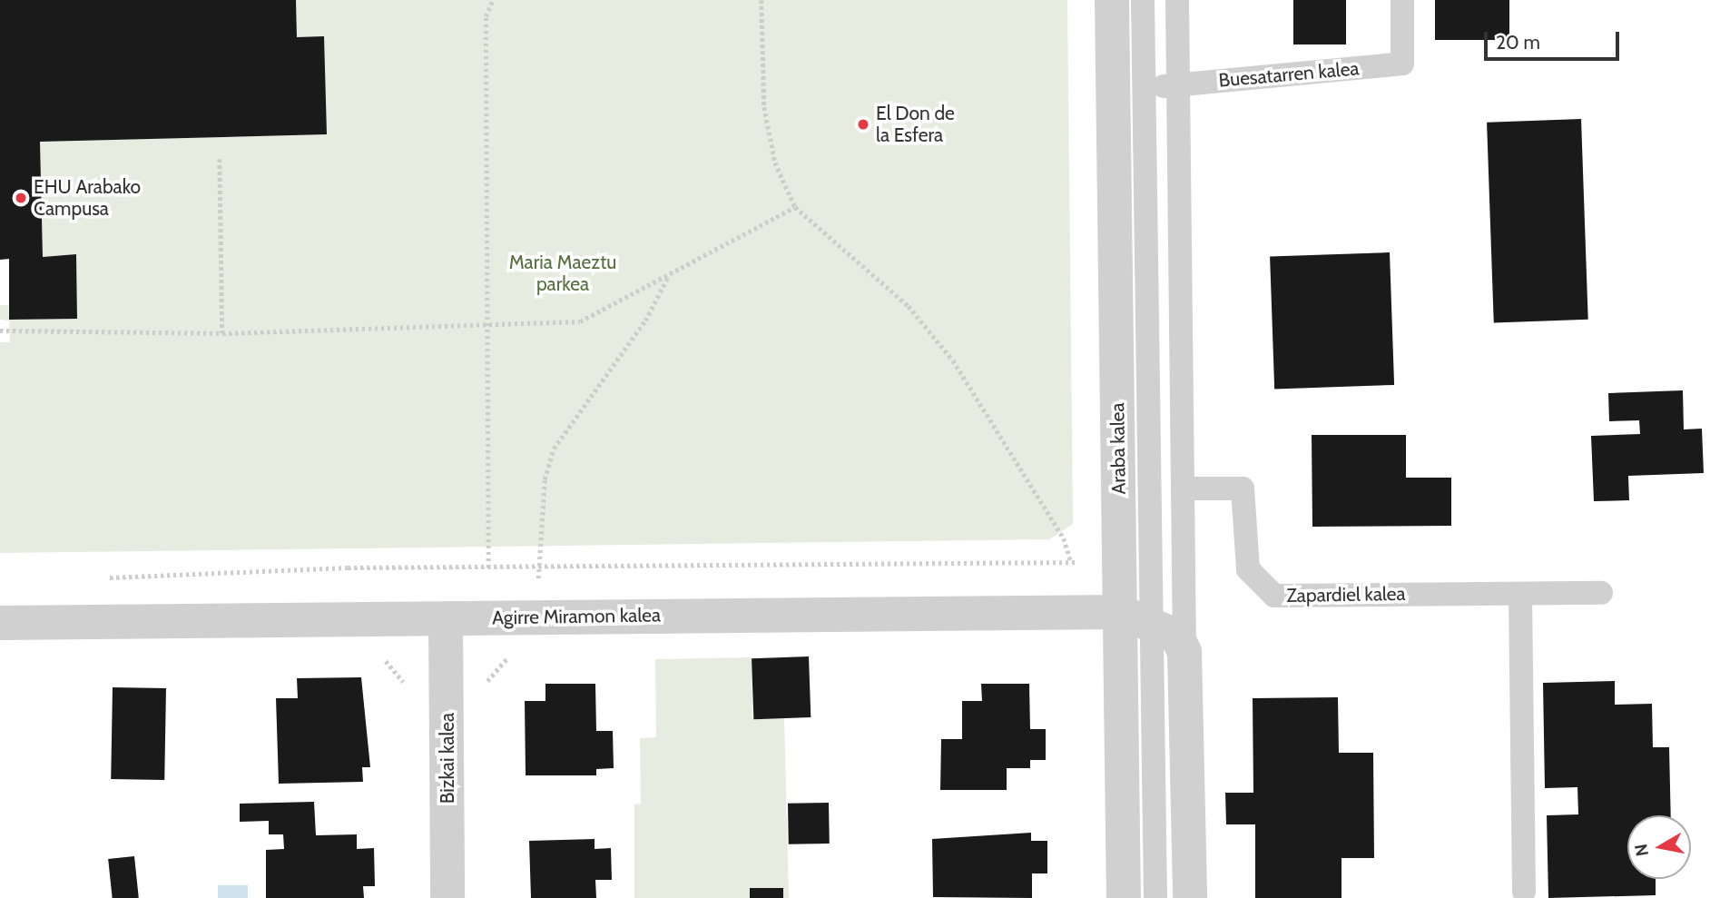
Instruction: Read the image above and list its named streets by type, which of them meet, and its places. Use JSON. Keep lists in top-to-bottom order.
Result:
{
  "streets": {
    "street": ["Araba kalea", "Agirre Miramon kalea", "Bizkai kalea"],
    "lane": ["Buesatarren kalea", "Zapardiel kalea"]
  },
  "crossings": [
    ["Buesatarren kalea", "Araba kalea"],
    ["Araba kalea", "Agirre Miramon kalea"],
    ["Agirre Miramon kalea", "Bizkai kalea"]
  ],
  "parks": ["Maria Maeztu parkea"],
  "places": ["El Don de la Esfera", "EHU Arabako Campusa"],
  "scale_bar": "20 m",
  "north": "left"
}
